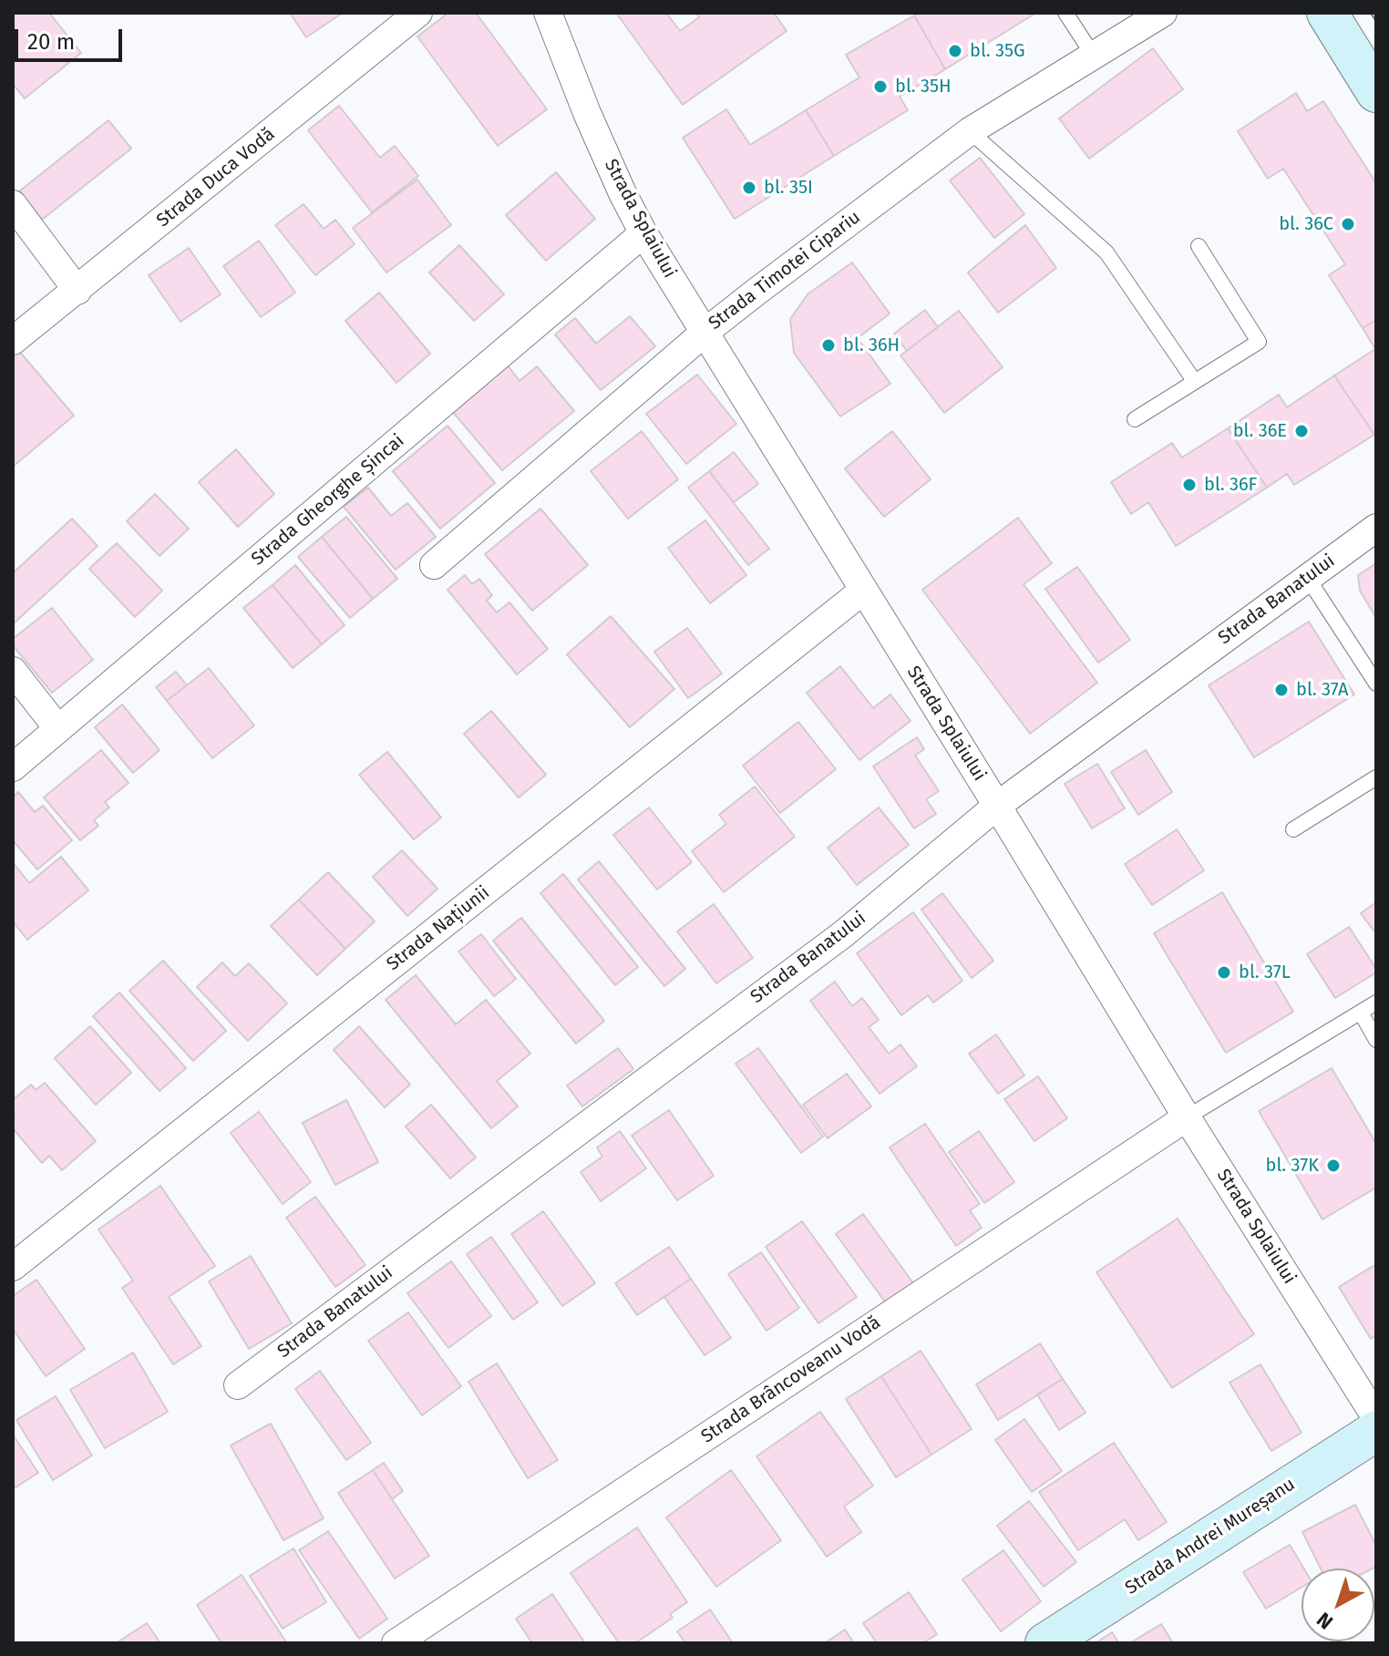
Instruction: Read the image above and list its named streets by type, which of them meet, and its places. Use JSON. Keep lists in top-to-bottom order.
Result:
{
  "streets": {
    "street": [
      "Strada Duca Vodă",
      "Strada Splaiului",
      "Strada Timotei Cipariu",
      "Strada Gheorghe Șincai",
      "Strada Banatului",
      "Strada Națiunii",
      "Strada Brâncoveanu Vodă",
      "Strada Andrei Mureșanu"
    ]
  },
  "crossings": [
    ["Strada Splaiului", "Strada Timotei Cipariu"],
    ["Strada Splaiului", "Strada Gheorghe Șincai"],
    ["Strada Splaiului", "Strada Banatului"],
    ["Strada Splaiului", "Strada Națiunii"],
    ["Strada Splaiului", "Strada Brâncoveanu Vodă"]
  ],
  "places": [
    "bl. 35G",
    "bl. 35H",
    "bl. 35I",
    "bl. 36C",
    "bl. 36H",
    "bl. 36E",
    "bl. 36F",
    "bl. 37A",
    "bl. 37L",
    "bl. 37K"
  ],
  "scale_bar": "20 m",
  "north": "bottom left"
}
